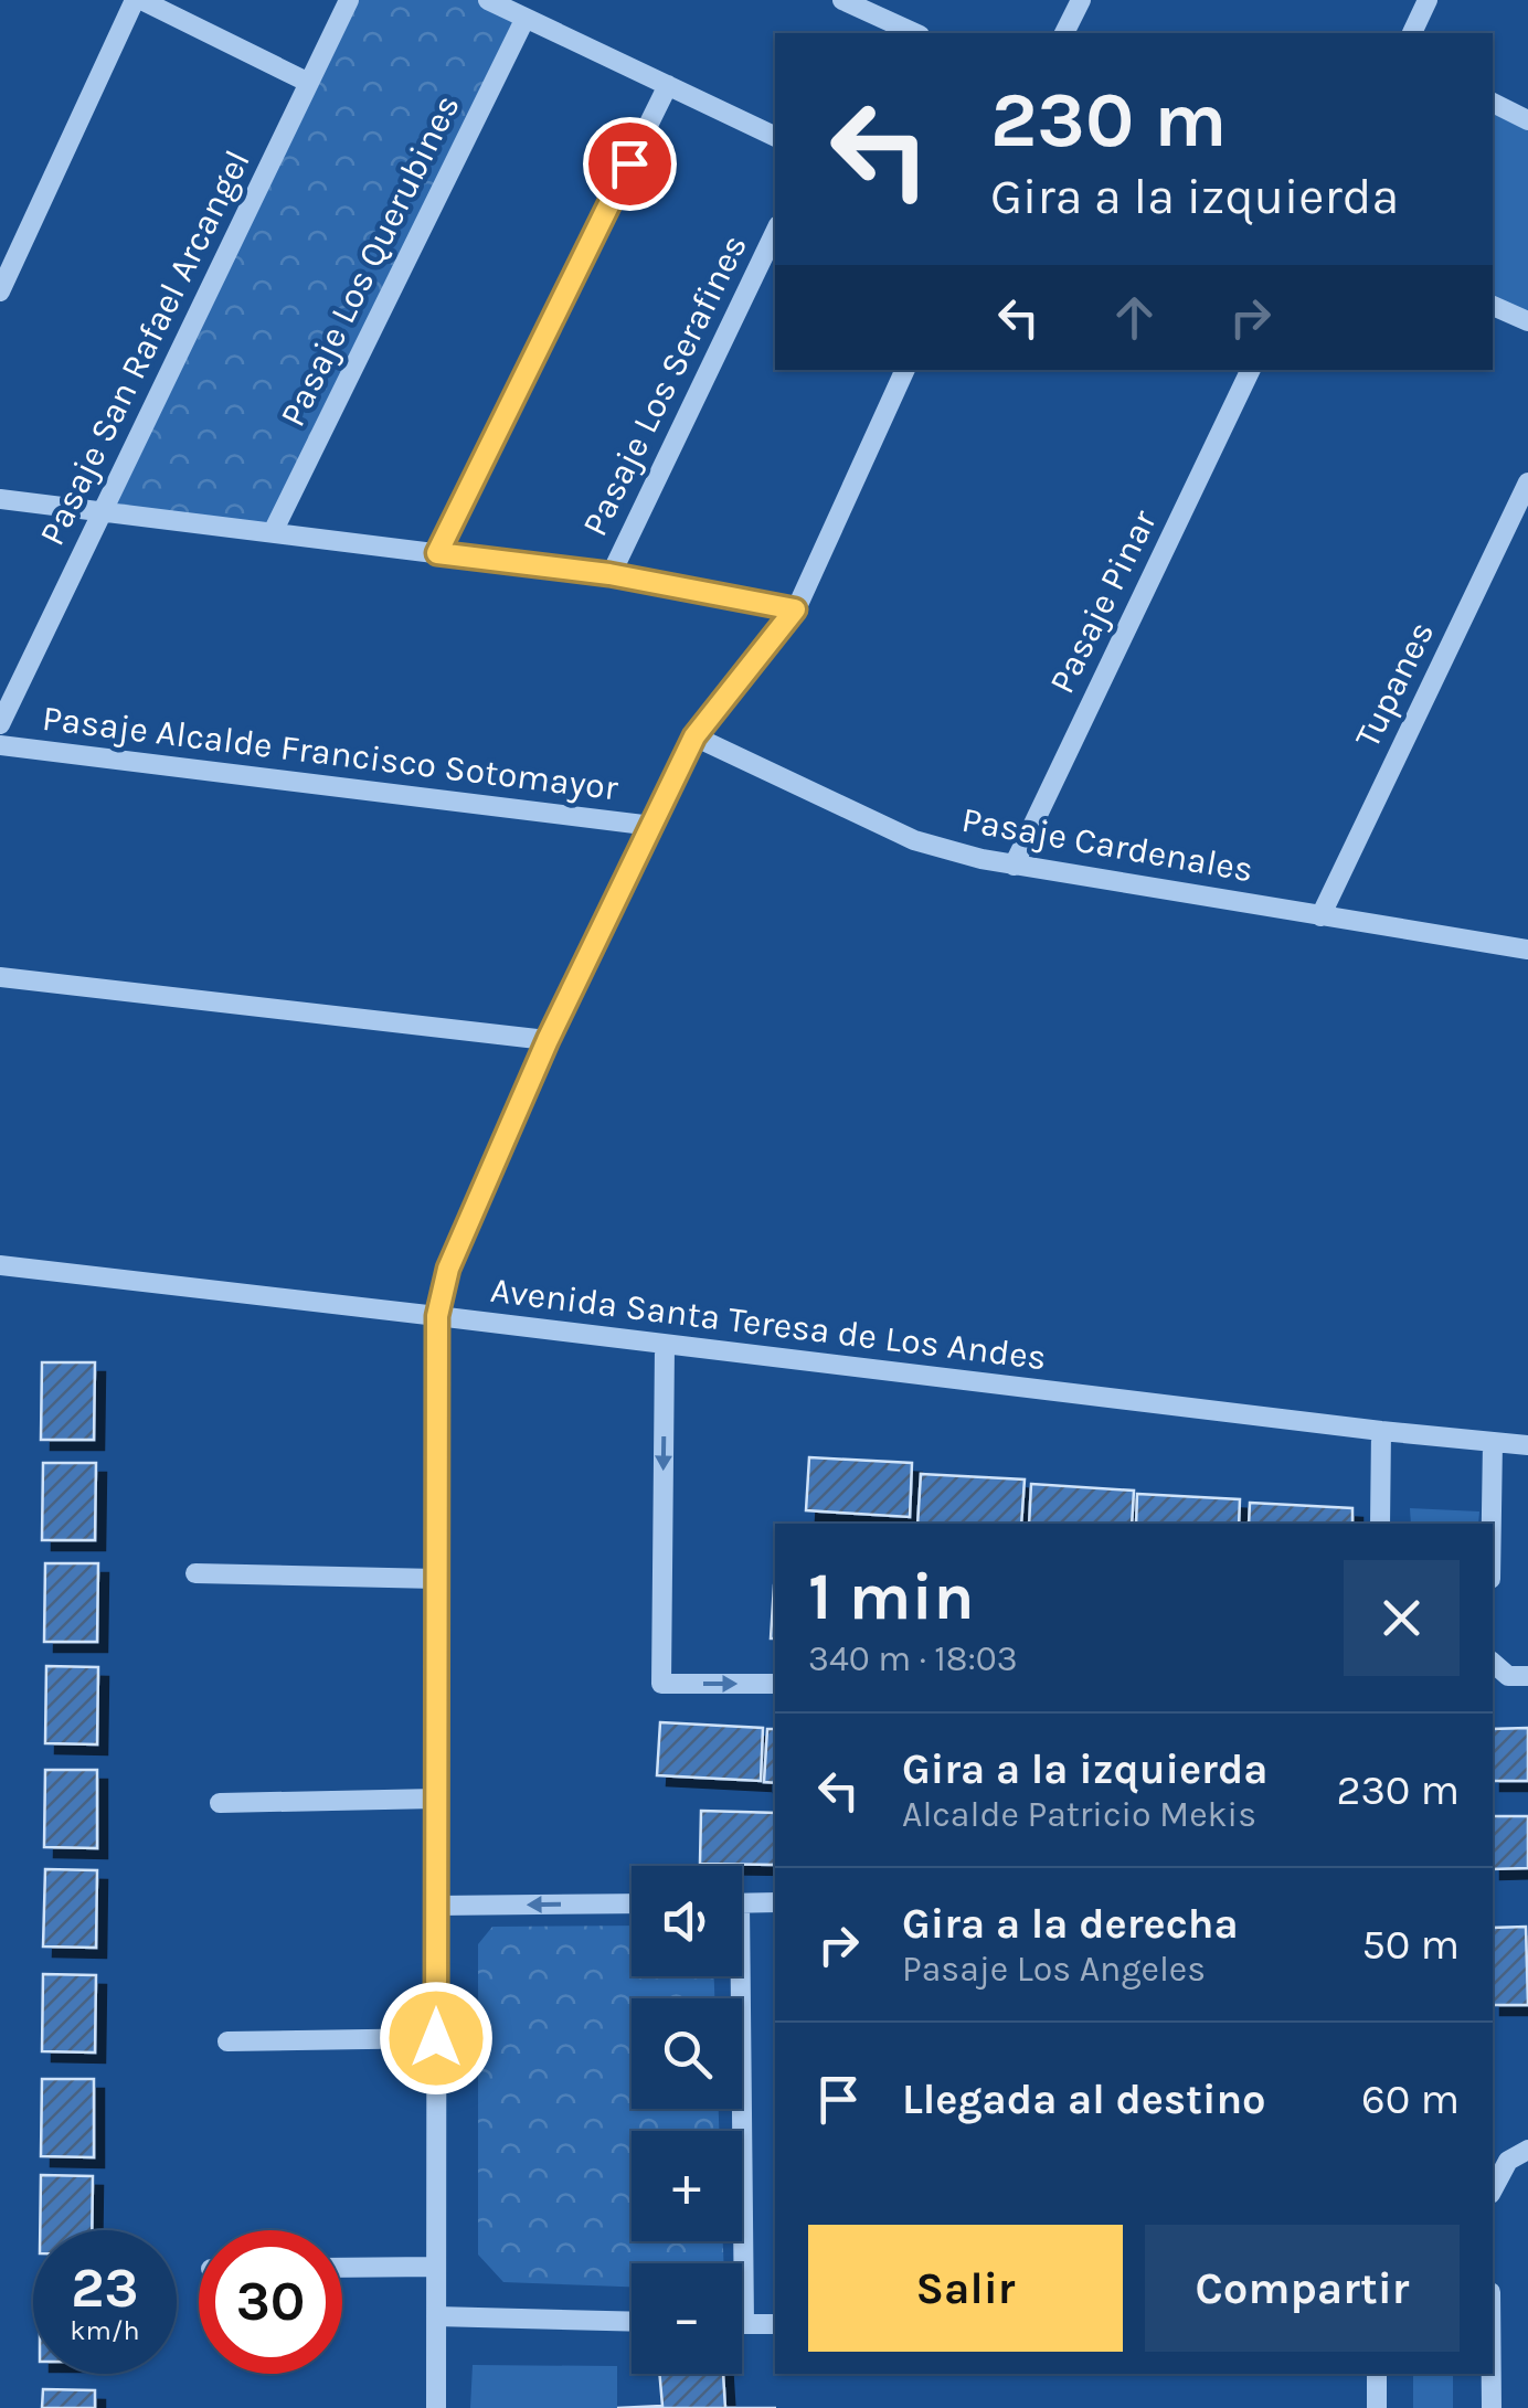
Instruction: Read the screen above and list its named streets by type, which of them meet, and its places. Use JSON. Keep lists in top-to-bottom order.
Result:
{
  "streets": {
    "street": [
      "Pasaje Los Querubines",
      "Pasaje San Rafael Arcangel",
      "Pasaje Los Serafines",
      "Pasaje Pinar",
      "Tupanes",
      "Pasaje Alcalde Francisco Sotomayor",
      "Pasaje Cardenales",
      "Avenida Santa Teresa de Los Andes"
    ]
  },
  "crossings": [
    ["Pasaje Pinar", "Pasaje Cardenales"],
    ["Tupanes", "Pasaje Cardenales"]
  ],
  "page": {
    "turn": ["230 m", "Gira a la izquierda"],
    "heading": ["1 min", "340 m · 18:03"],
    "list": [
      {
        "name": "Gira a la izquierda",
        "note": "Alcalde Patricio Mekis",
        "value": "230 m"
      },
      {
        "name": "Gira a la derecha",
        "note": "Pasaje Los Angeles",
        "value": "50 m"
      },
      {
        "name": "Llegada al destino",
        "value": "60 m"
      }
    ],
    "map_buttons": ["+", "−"],
    "buttons": ["Salir", "Compartir"],
    "speed": "23 km/h",
    "limit": "30"
  }
}
